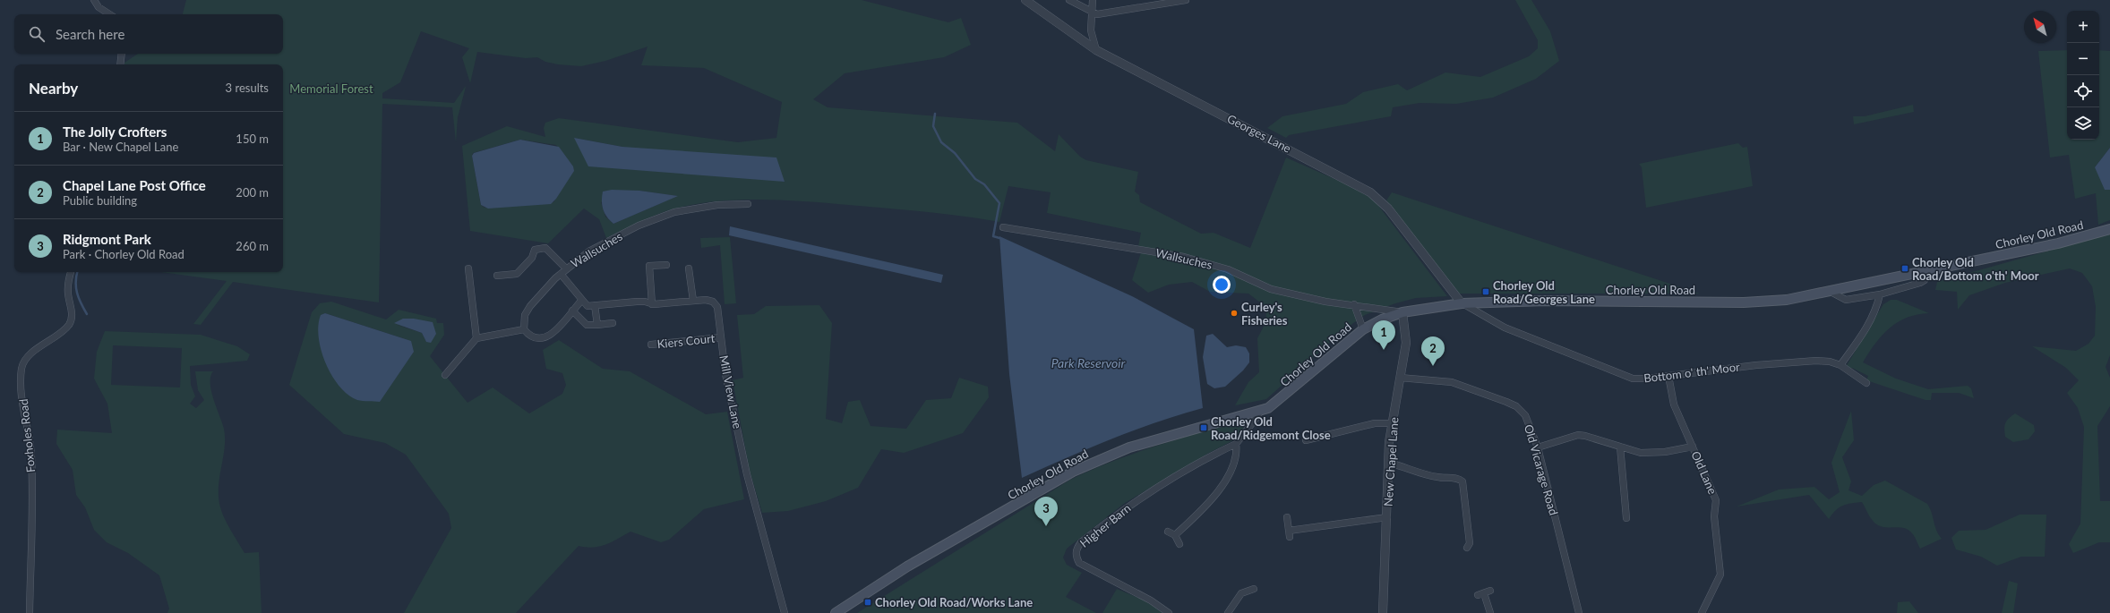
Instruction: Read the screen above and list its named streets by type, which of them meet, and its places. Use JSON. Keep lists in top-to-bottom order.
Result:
{
  "streets": {
    "main road": ["Chorley Old Road"],
    "street": [
      "Georges Lane",
      "Wallsuches",
      "Kiers Court",
      "Bottom o' th' Moor",
      "Mill View Lane",
      "Foxholes Road",
      "New Chapel Lane",
      "Old Vicarage Road",
      "Old Lane",
      "Higher Barn"
    ]
  },
  "crossings": [
    ["Georges Lane", "Chorley Old Road"],
    ["Georges Lane", "Bottom o' th' Moor"],
    ["Chorley Old Road", "Wallsuches"],
    ["Chorley Old Road", "Bottom o' th' Moor"],
    ["Chorley Old Road", "New Chapel Lane"],
    ["Wallsuches", "Mill View Lane"],
    ["Wallsuches", "New Chapel Lane"],
    ["Kiers Court", "Mill View Lane"],
    ["Bottom o' th' Moor", "Old Lane"],
    ["New Chapel Lane", "Old Vicarage Road"]
  ],
  "water": ["Park Reservoir"],
  "parks": ["Memorial Forest"],
  "places": {
    "transit": [
      "Chorley Old Road/Bottom o'th' Moor",
      "Chorley Old Road/Georges Lane",
      "Chorley Old Road/Ridgemont Close",
      "Chorley Old Road/Works Lane"
    ],
    "other": ["Curley's Fisheries"]
  },
  "north": "top left",
  "page": {
    "map_buttons": ["+", "−"],
    "search": "Search here",
    "heading": ["Nearby", "3 results"],
    "list": [
      {
        "mark": "1",
        "name": "The Jolly Crofters",
        "note": "Bar · New Chapel Lane",
        "value": "150 m"
      },
      {
        "mark": "2",
        "name": "Chapel Lane Post Office",
        "note": "Public building",
        "value": "200 m"
      },
      {
        "mark": "3",
        "name": "Ridgmont Park",
        "note": "Park · Chorley Old Road",
        "value": "260 m"
      }
    ],
    "pins": ["1", "2", "3"]
  }
}
